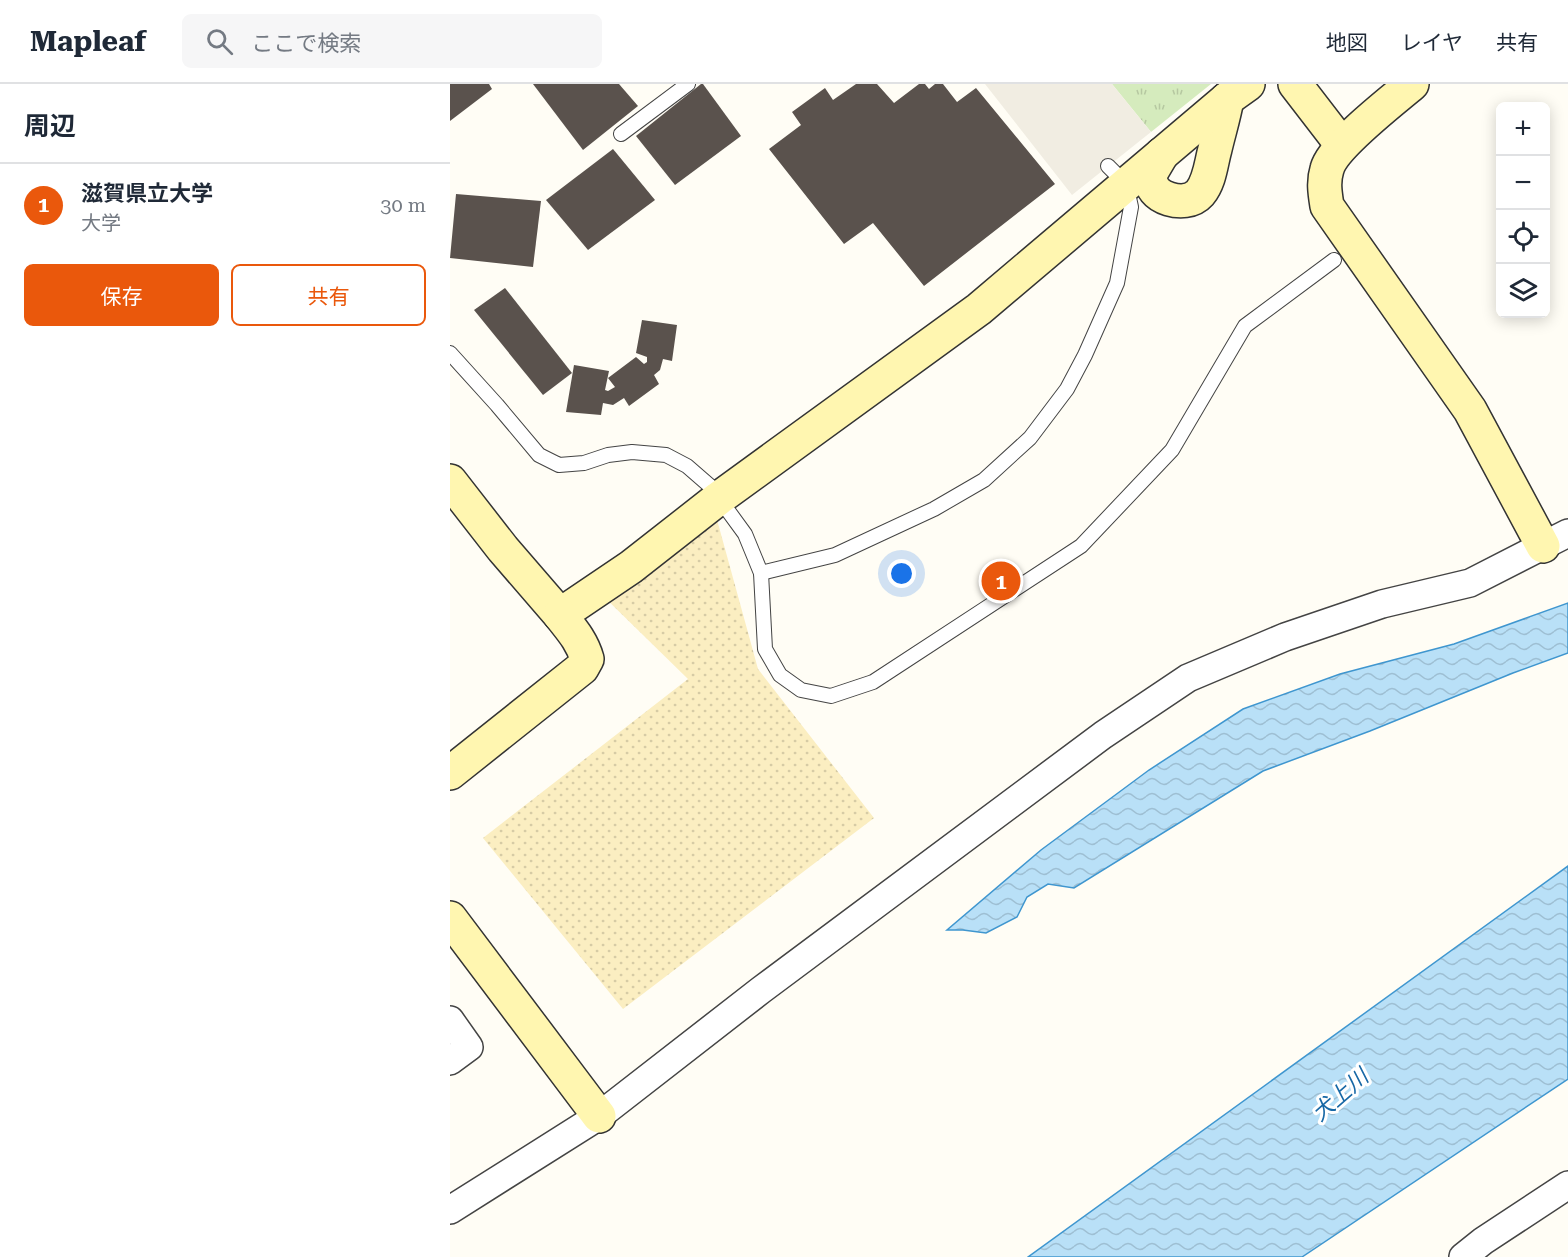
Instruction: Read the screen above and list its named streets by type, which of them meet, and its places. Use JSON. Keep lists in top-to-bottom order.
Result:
{
  "water": ["犬上川"],
  "page": {
    "header": "Mapleaf",
    "search": "ここで検索",
    "nav": ["地図", "レイヤ", "共有"],
    "heading": "周辺",
    "map_buttons": ["+", "−"],
    "list": [
      {
        "mark": "1",
        "name": "滋賀県立大学",
        "note": "大学",
        "value": "30 m"
      }
    ],
    "buttons": ["保存", "共有"],
    "pins": "1"
  }
}
